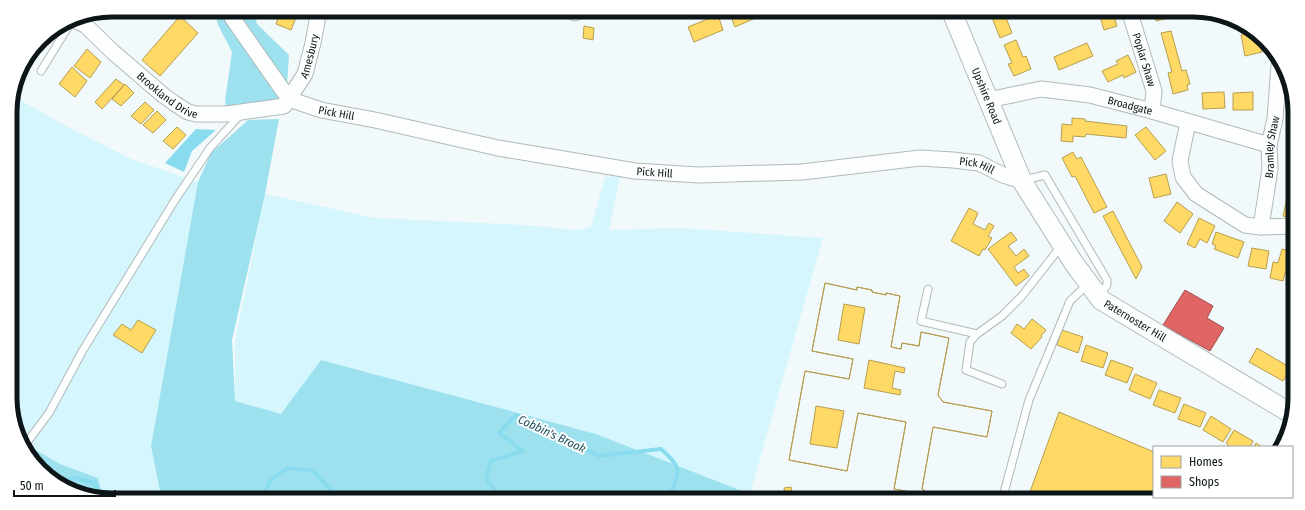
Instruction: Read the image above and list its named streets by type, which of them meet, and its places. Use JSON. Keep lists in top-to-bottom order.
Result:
{
  "streets": {
    "street": [
      "Amesbury",
      "Poplar Shaw",
      "Brookland Drive",
      "Upshire Road",
      "Broadgate",
      "Pick Hill",
      "Bramley Shaw",
      "Paternoster Hill"
    ]
  },
  "crossings": [
    ["Amesbury", "Brookland Drive"],
    ["Amesbury", "Pick Hill"],
    ["Poplar Shaw", "Broadgate"],
    ["Brookland Drive", "Pick Hill"],
    ["Upshire Road", "Broadgate"],
    ["Upshire Road", "Pick Hill"],
    ["Upshire Road", "Paternoster Hill"],
    ["Broadgate", "Bramley Shaw"],
    ["Pick Hill", "Paternoster Hill"]
  ],
  "water": ["Cobbin's Brook"],
  "legend": ["Homes", "Shops"],
  "scale_bar": "50 m"
}
